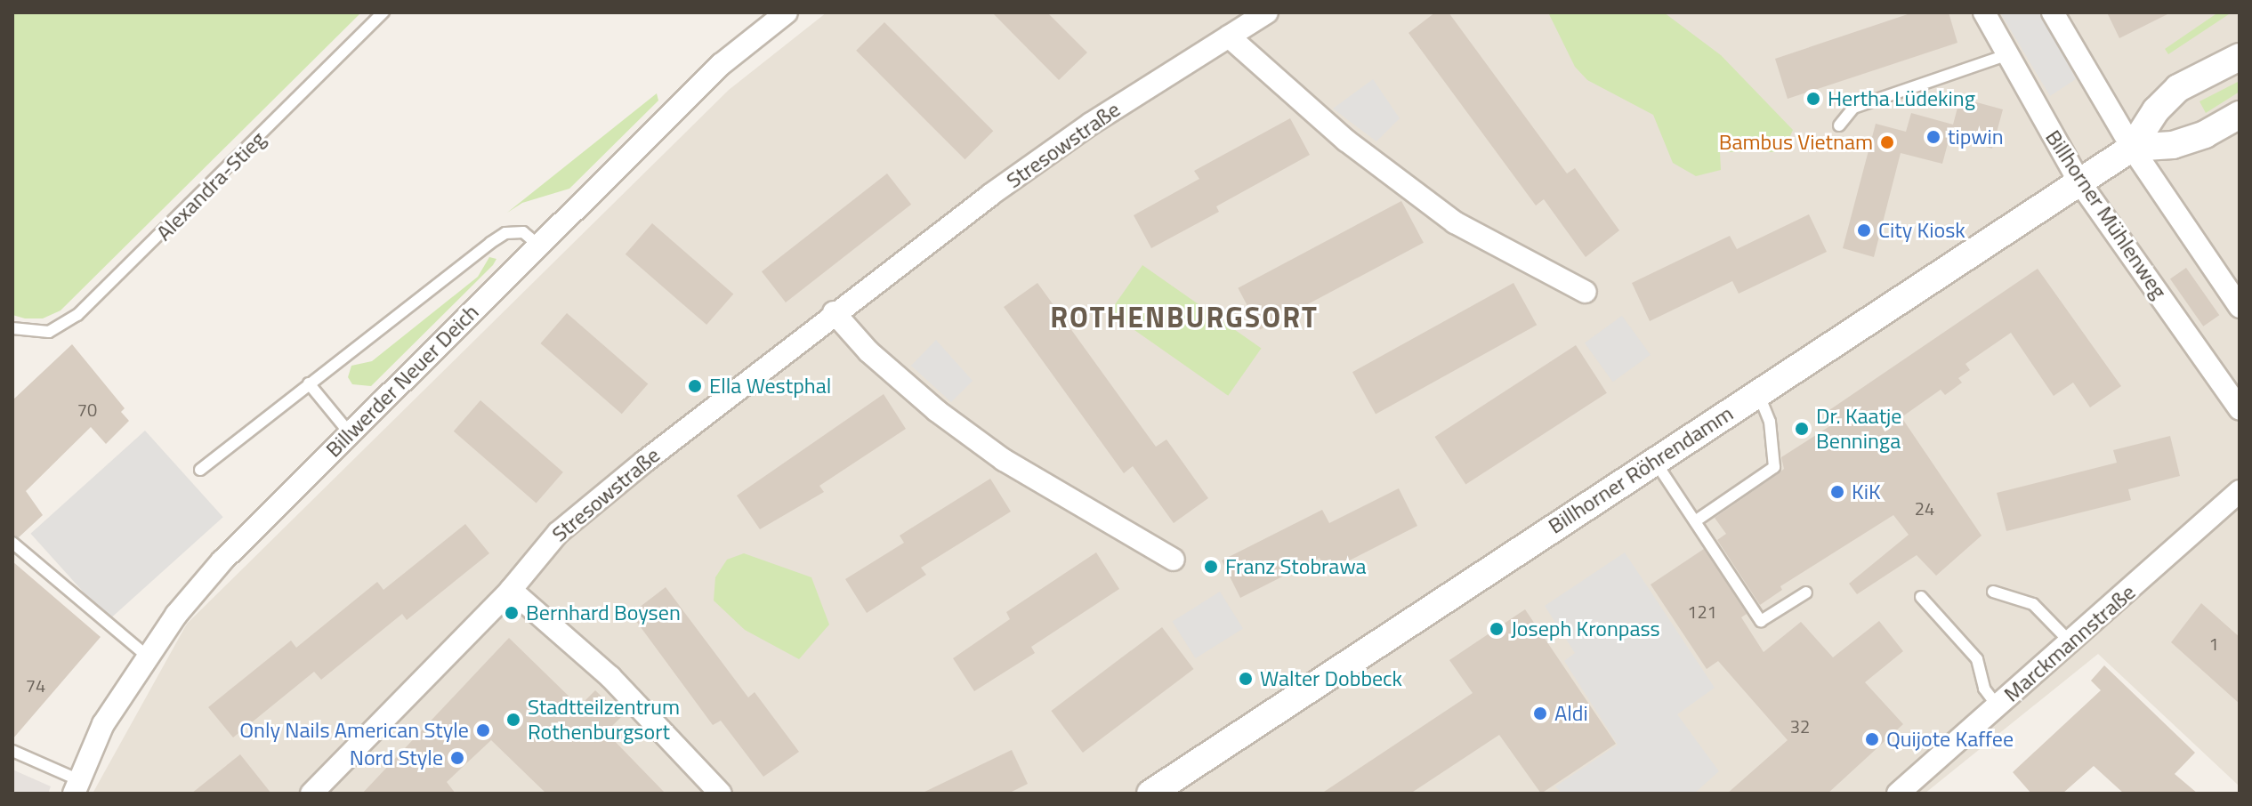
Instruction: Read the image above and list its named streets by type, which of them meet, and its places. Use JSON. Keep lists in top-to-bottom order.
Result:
{
  "streets": {
    "street": [
      "Stresowstraße",
      "Billhorner Mühlenweg",
      "Billwerder Neuer Deich",
      "Billhorner Röhrendamm",
      "Marckmannstraße"
    ],
    "lane": ["Alexandra-Stieg"]
  },
  "crossings": [
    ["Billhorner Mühlenweg", "Billhorner Röhrendamm"]
  ],
  "districts": ["ROTHENBURGSORT"],
  "places": [
    "Hertha Lüdeking",
    "tipwin",
    "Bambus Vietnam",
    "City Kiosk",
    "Ella Westphal",
    "Dr. Kaatje Benninga",
    "KiK",
    "Franz Stobrawa",
    "Bernhard Boysen",
    "Joseph Kronpass",
    "Walter Dobbeck",
    "Aldi",
    "Stadtteilzentrum Rothenburgsort",
    "Only Nails American Style",
    "Quijote Kaffee",
    "Nord Style"
  ],
  "house_numbers": [
    "70",
    "24",
    "121",
    "1",
    "74",
    "32"
  ]
}
